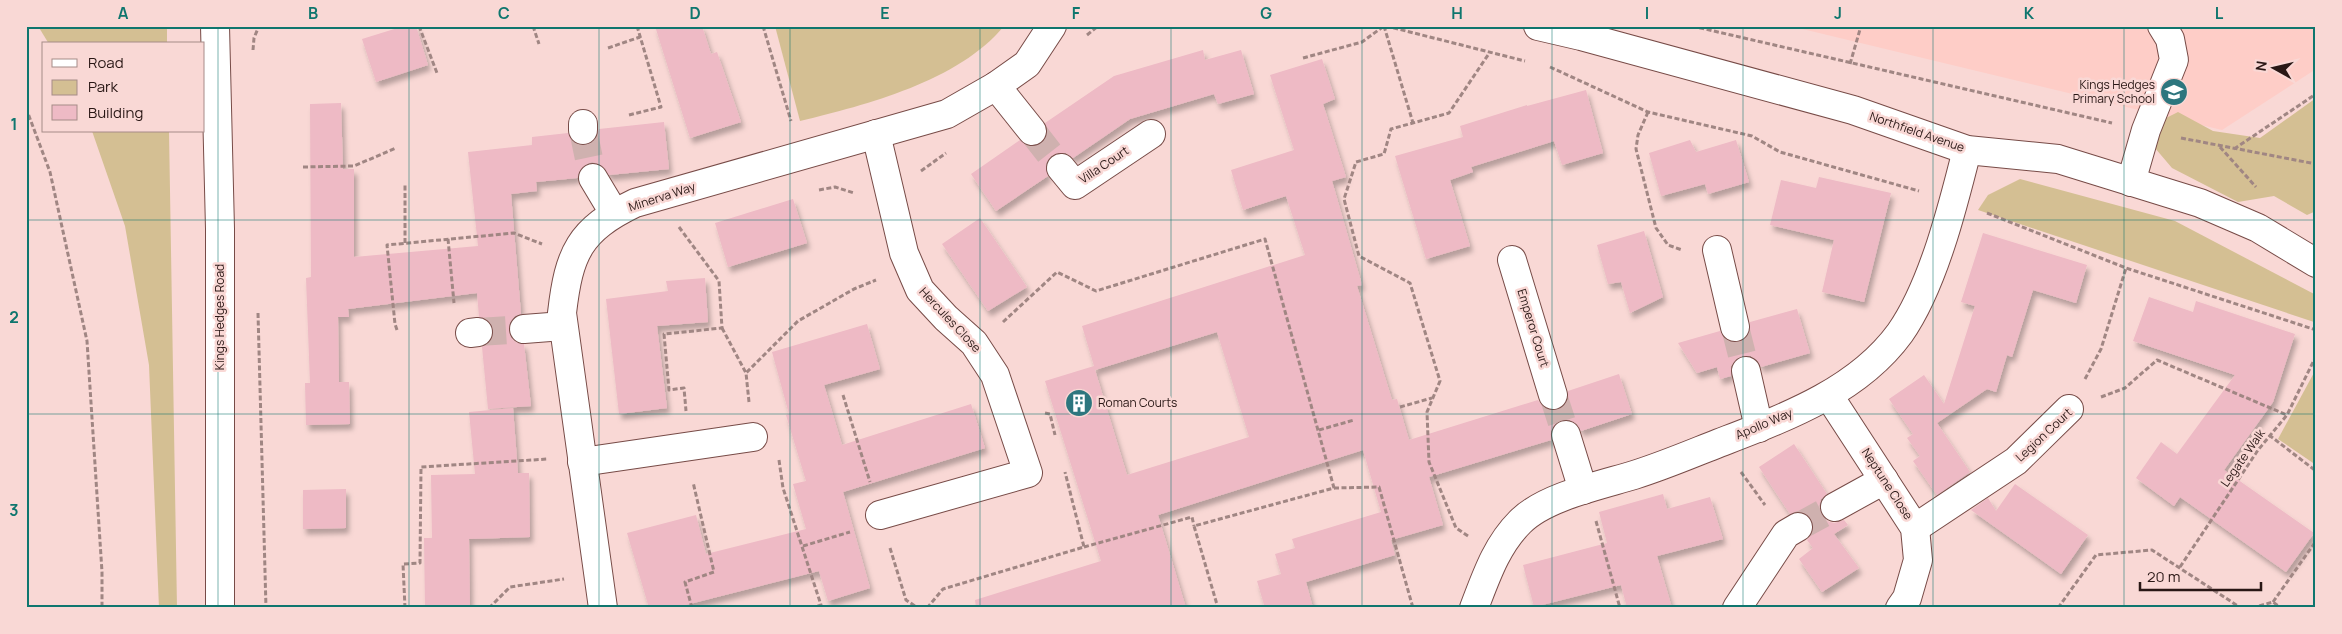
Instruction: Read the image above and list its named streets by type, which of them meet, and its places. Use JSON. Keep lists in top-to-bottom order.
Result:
{
  "streets": {
    "street": [
      "Northfield Avenue",
      "Villa Court",
      "Minerva Way",
      "Kings Hedges Road",
      "Hercules Close",
      "Emperor Court",
      "Apollo Way",
      "Legion Court",
      "Neptune Close"
    ],
    "path": ["Legate Walk"]
  },
  "crossings": [
    ["Northfield Avenue", "Apollo Way"],
    ["Minerva Way", "Hercules Close"],
    ["Apollo Way", "Neptune Close"],
    ["Legion Court", "Legate Walk"],
    ["Legion Court", "Neptune Close"]
  ],
  "places": {
    "school or university": ["Kings Hedges Primary School"],
    "building": ["Roman Courts"]
  },
  "legend": ["Road", "Park", "Building"],
  "scale_bar": "20 m",
  "north": "left",
  "grid": {
    "columns": [
      "A",
      "B",
      "C",
      "D",
      "E",
      "F",
      "G",
      "H",
      "I",
      "J",
      "K",
      "L"
    ],
    "rows": ["1", "2", "3"]
  }
}
